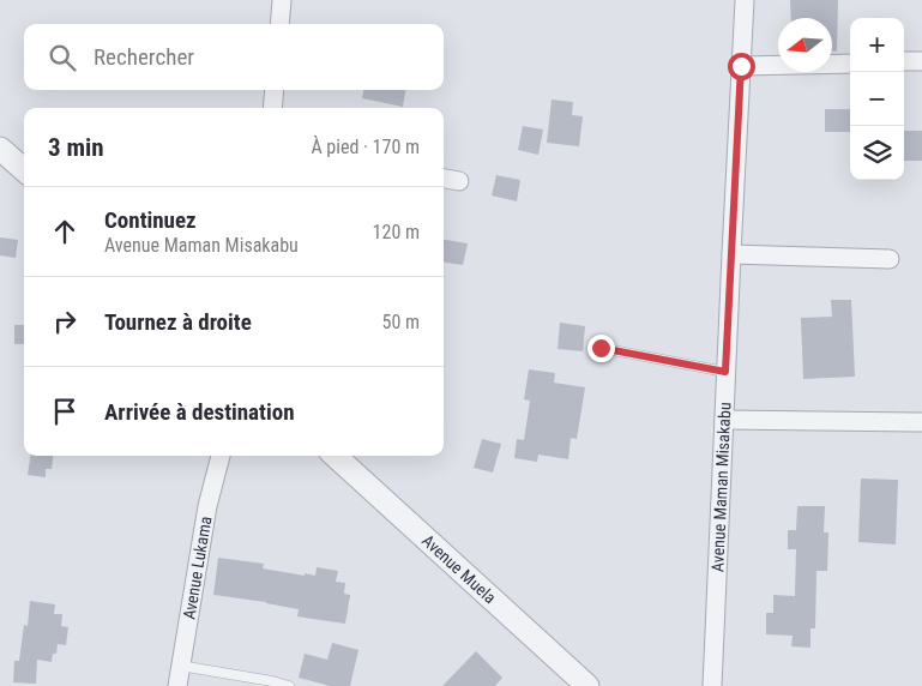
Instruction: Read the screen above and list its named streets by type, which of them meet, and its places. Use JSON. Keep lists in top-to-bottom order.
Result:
{
  "streets": {
    "street": ["Avenue Maman Misakabu", "Avenue Lukama", "Avenue Muela"]
  },
  "north": "left",
  "page": {
    "map_buttons": ["+", "−"],
    "search": "Rechercher",
    "heading": ["3 min", "À pied · 170 m"],
    "list": [
      ["Continuez", "Avenue Maman Misakabu", "120 m"],
      ["Tournez à droite", "50 m"],
      "Arrivée à destination"
    ]
  }
}
